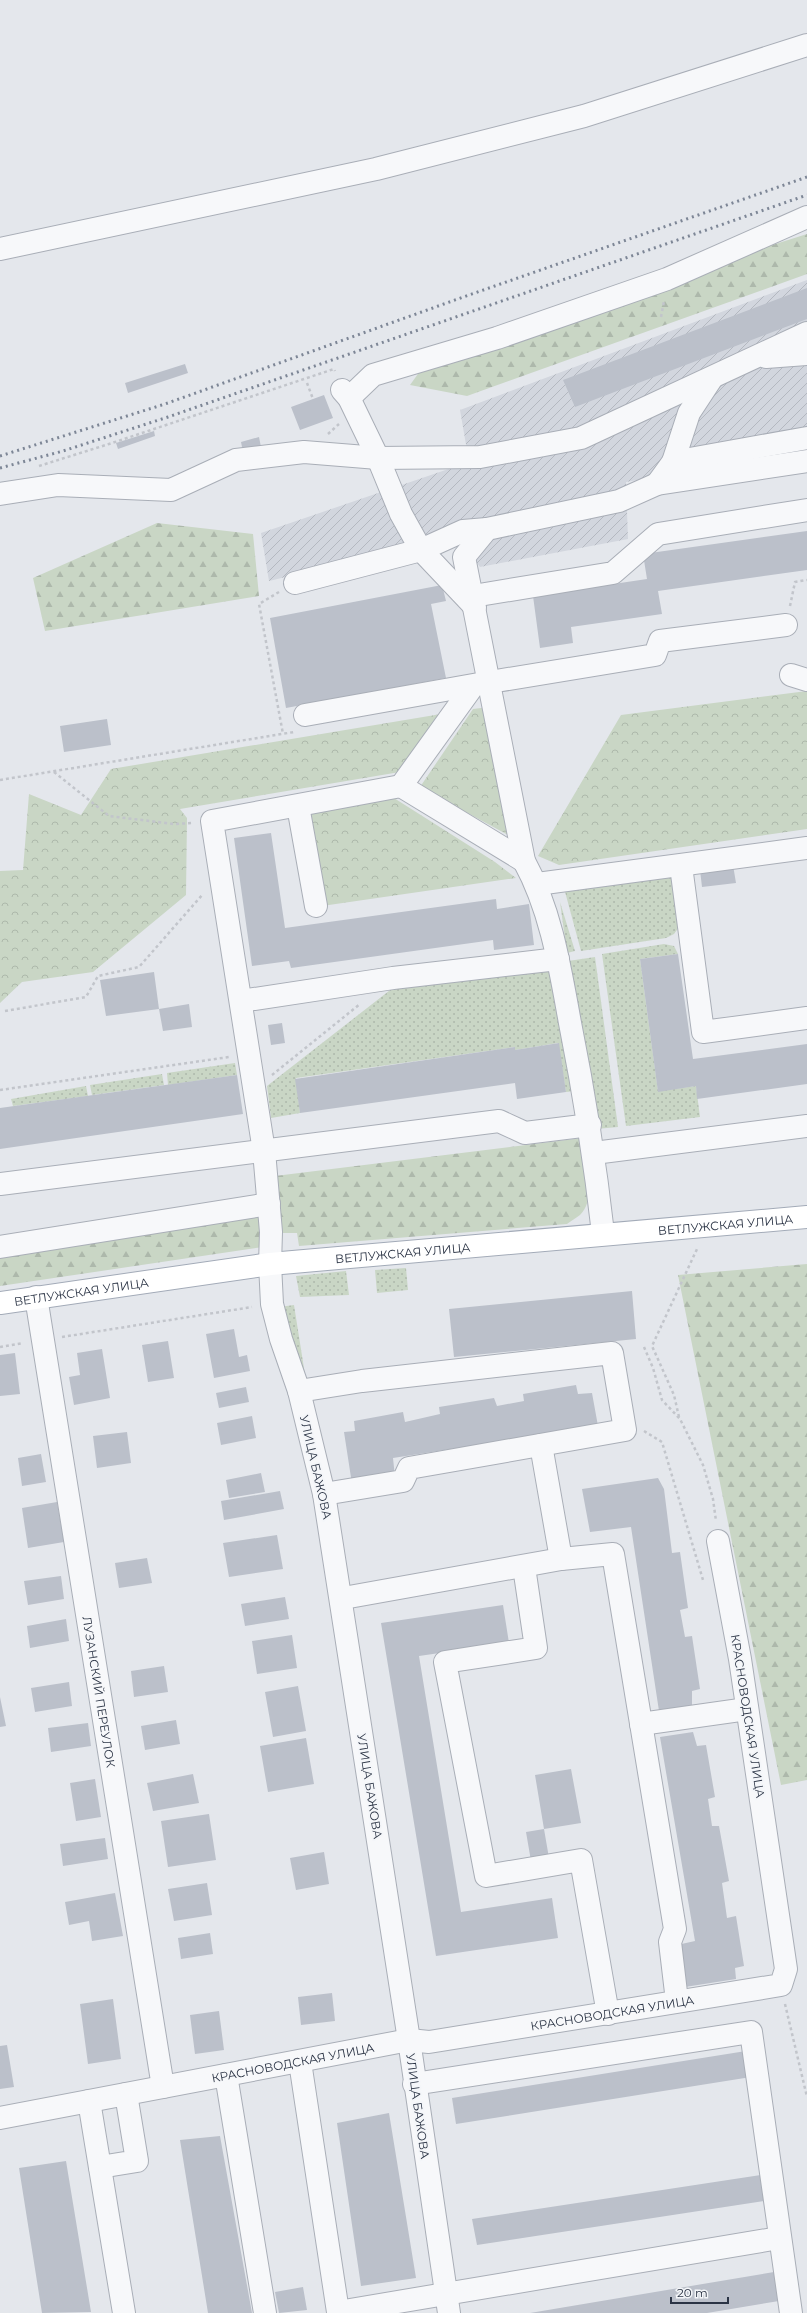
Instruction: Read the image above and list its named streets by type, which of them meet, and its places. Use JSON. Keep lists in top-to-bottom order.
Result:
{
  "streets": {
    "main road": ["ВЕТЛУЖСКАЯ УЛИЦА"],
    "street": ["УЛИЦА БАЖОВА", "ЛУЗАНСКИЙ ПЕРЕУЛОК", "КРАСНОВОДСКАЯ УЛИЦА"]
  },
  "crossings": [
    ["ВЕТЛУЖСКАЯ УЛИЦА", "УЛИЦА БАЖОВА"],
    ["ВЕТЛУЖСКАЯ УЛИЦА", "ЛУЗАНСКИЙ ПЕРЕУЛОК"],
    ["УЛИЦА БАЖОВА", "КРАСНОВОДСКАЯ УЛИЦА"],
    ["ЛУЗАНСКИЙ ПЕРЕУЛОК", "КРАСНОВОДСКАЯ УЛИЦА"]
  ],
  "scale_bar": "20 m"
}
